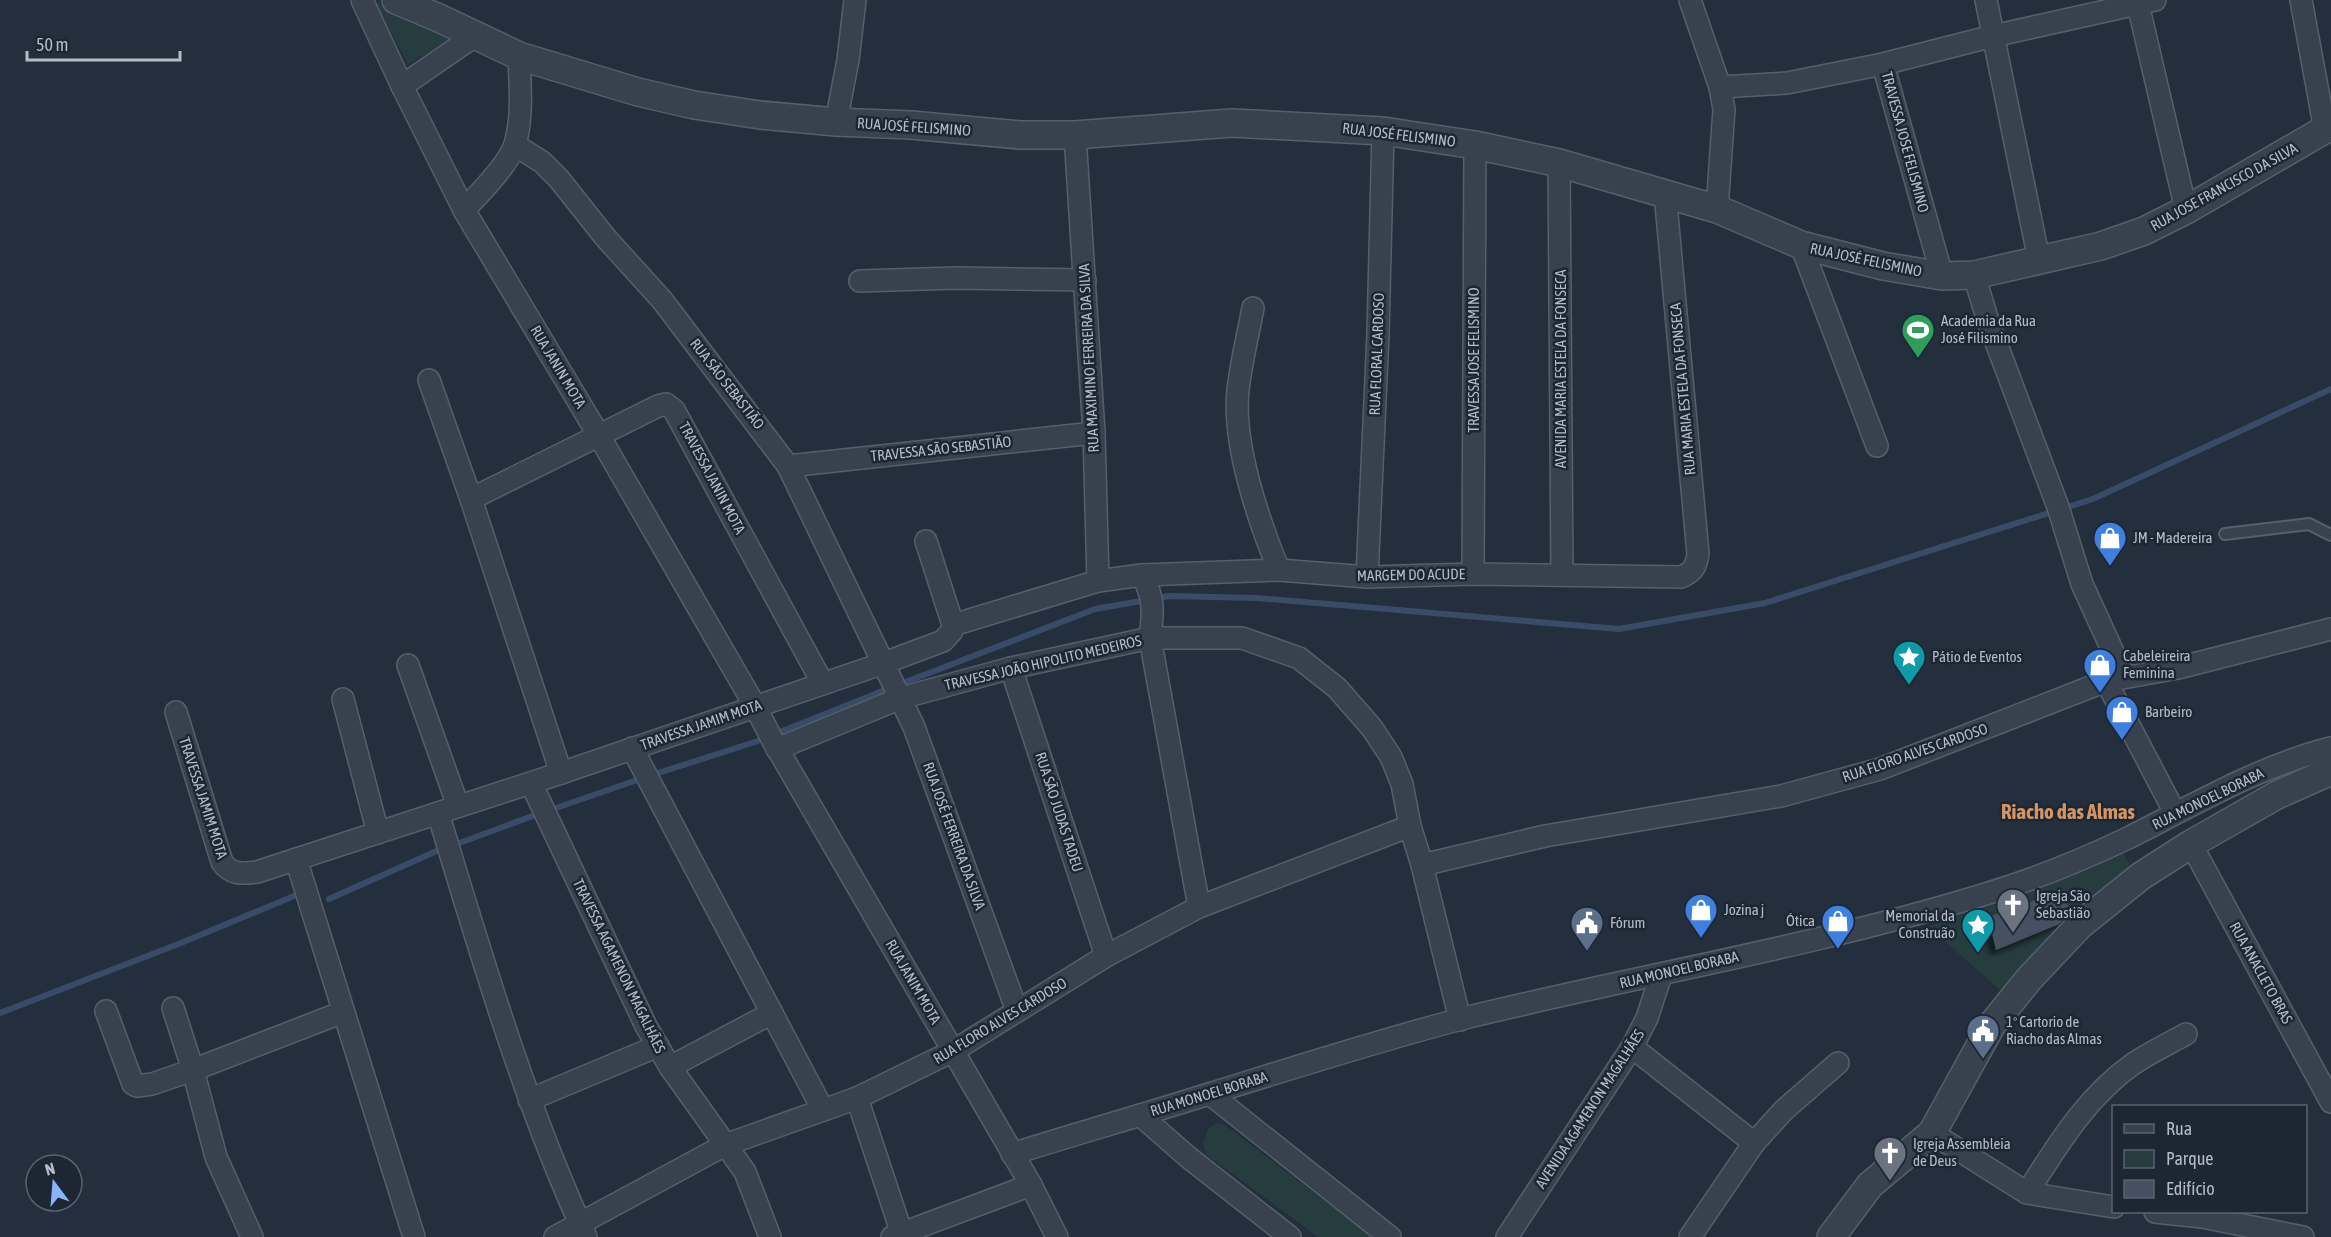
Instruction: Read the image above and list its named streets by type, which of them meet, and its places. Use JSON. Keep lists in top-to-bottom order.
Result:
{
  "streets": {
    "street": [
      "RUA JOSÉ FELISMINO",
      "TRAVESSA JOSE FELISMINO",
      "RUA JOSE FRANCISCO DA SILVA",
      "RUA FLORAL CARDOSO",
      "RUA MAXIMINO FERREIRA DA SILVA",
      "RUA JANIN MOTA",
      "AVENIDA MARIA ESTELA DA FONSECA",
      "RUA SÃO SEBASTIÃO",
      "RUA MARIA ESTELA DA FONSECA",
      "TRAVESSA SÃO SEBASTIÃO",
      "TRAVESSA JANIN MOTA",
      "MARGEM DO ACUDE",
      "TRAVESSA JOÃO HIPOLITO MEDEIROS",
      "TRAVESSA JAMIM MOTA",
      "RUA FLORO ALVES CARDOSO",
      "RUA MONOEL BORABA",
      "RUA SÃO JUDAS TADEU",
      "RUA JOSÉ FERREIRA DA SILVA",
      "TRAVESSA AGAMENON MAGALHÃES",
      "RUA ANACLETO BRAS",
      "RUA JANIM MOTA",
      "AVENIDA AGAMENON MAGALHÃES"
    ]
  },
  "crossings": [
    ["RUA JOSÉ FELISMINO", "TRAVESSA JOSE FELISMINO"],
    ["RUA JOSÉ FELISMINO", "RUA JOSE FRANCISCO DA SILVA"],
    ["RUA JOSÉ FELISMINO", "RUA FLORAL CARDOSO"],
    ["RUA JOSÉ FELISMINO", "RUA MAXIMINO FERREIRA DA SILVA"],
    ["RUA JOSÉ FELISMINO", "AVENIDA MARIA ESTELA DA FONSECA"],
    ["RUA JOSÉ FELISMINO", "RUA MARIA ESTELA DA FONSECA"],
    ["TRAVESSA JOSE FELISMINO", "MARGEM DO ACUDE"],
    ["RUA FLORAL CARDOSO", "MARGEM DO ACUDE"],
    ["RUA MAXIMINO FERREIRA DA SILVA", "TRAVESSA SÃO SEBASTIÃO"],
    ["RUA MAXIMINO FERREIRA DA SILVA", "MARGEM DO ACUDE"],
    ["RUA JANIN MOTA", "TRAVESSA JANIN MOTA"],
    ["RUA JANIN MOTA", "TRAVESSA JOÃO HIPOLITO MEDEIROS"],
    ["RUA JANIN MOTA", "TRAVESSA JAMIM MOTA"],
    ["RUA JANIN MOTA", "RUA JANIM MOTA"],
    ["AVENIDA MARIA ESTELA DA FONSECA", "MARGEM DO ACUDE"],
    ["RUA SÃO SEBASTIÃO", "TRAVESSA SÃO SEBASTIÃO"],
    ["RUA SÃO SEBASTIÃO", "TRAVESSA JAMIM MOTA"],
    ["RUA SÃO SEBASTIÃO", "RUA JOSÉ FERREIRA DA SILVA"],
    ["RUA MARIA ESTELA DA FONSECA", "MARGEM DO ACUDE"],
    ["TRAVESSA JANIN MOTA", "TRAVESSA JAMIM MOTA"],
    ["TRAVESSA JOÃO HIPOLITO MEDEIROS", "RUA FLORO ALVES CARDOSO"],
    ["TRAVESSA JOÃO HIPOLITO MEDEIROS", "RUA SÃO JUDAS TADEU"],
    ["TRAVESSA JOÃO HIPOLITO MEDEIROS", "RUA JOSÉ FERREIRA DA SILVA"],
    ["TRAVESSA JOÃO HIPOLITO MEDEIROS", "RUA JANIM MOTA"],
    ["TRAVESSA JAMIM MOTA", "RUA JOSÉ FERREIRA DA SILVA"],
    ["TRAVESSA JAMIM MOTA", "TRAVESSA AGAMENON MAGALHÃES"],
    ["RUA FLORO ALVES CARDOSO", "RUA SÃO JUDAS TADEU"],
    ["RUA FLORO ALVES CARDOSO", "RUA JOSÉ FERREIRA DA SILVA"],
    ["RUA FLORO ALVES CARDOSO", "TRAVESSA AGAMENON MAGALHÃES"],
    ["RUA FLORO ALVES CARDOSO", "RUA JANIM MOTA"],
    ["RUA MONOEL BORABA", "RUA JANIM MOTA"],
    ["RUA MONOEL BORABA", "AVENIDA AGAMENON MAGALHÃES"]
  ],
  "districts": ["Riacho das Almas"],
  "places": {
    "sports": ["Academia da Rua José Filismino"],
    "shop": [
      "JM - Madereira",
      "Cabeleireira Feminina",
      "Barbeiro",
      "Jozina j",
      "Ótica"
    ],
    "place": ["Pátio de Eventos", "Memorial da Construão"],
    "church": ["Igreja São Sebastião", "Igreja Assembleia de Deus"],
    "public building": ["Fórum", "1º Cartorio de Riacho das Almas"]
  },
  "legend": ["Rua", "Parque", "Edifício"],
  "scale_bar": "50 m",
  "north": "top"
}
